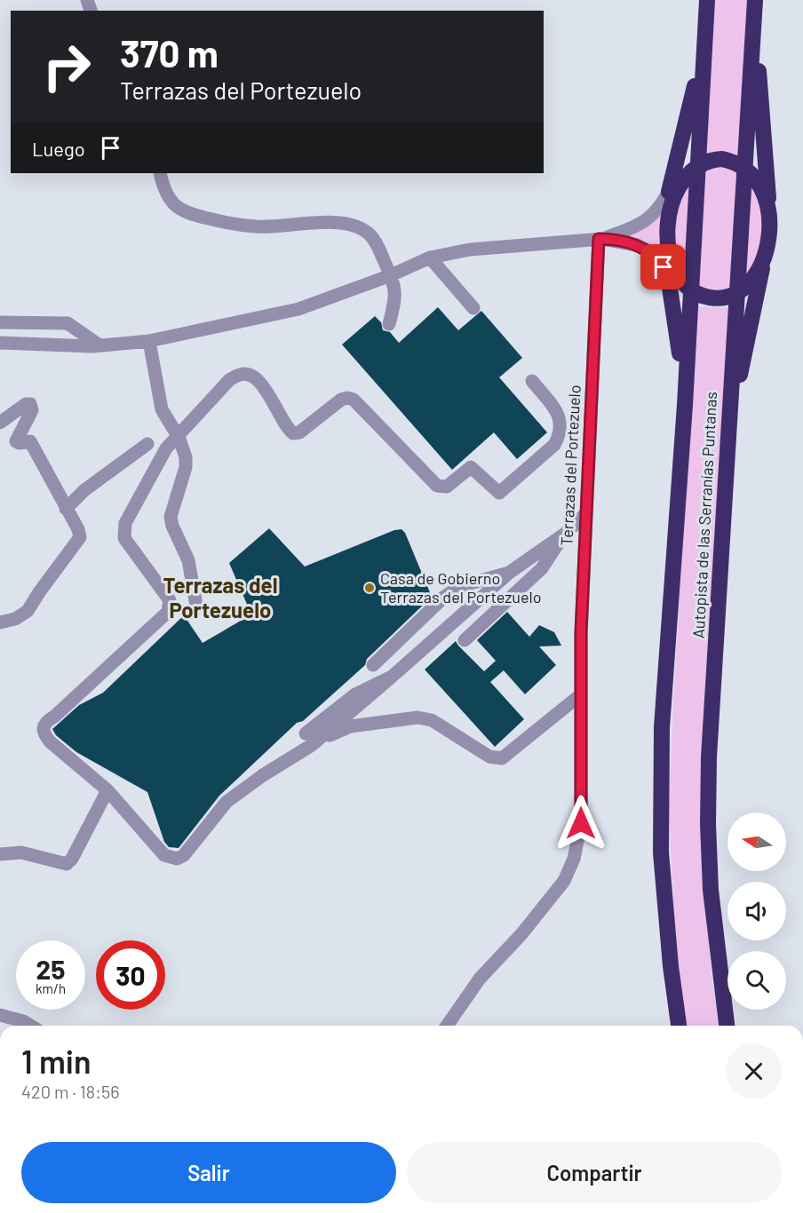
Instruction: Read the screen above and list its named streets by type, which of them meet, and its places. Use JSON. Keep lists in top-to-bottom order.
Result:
{
  "streets": {
    "highway": ["Autopista de las Serranías Puntanas"],
    "street": ["Terrazas del Portezuelo"]
  },
  "districts": ["Terrazas del Portezuelo"],
  "places": ["Casa de Gobierno Terrazas del Portezuelo"],
  "north": "left",
  "page": {
    "turn": ["370 m", "Terrazas del Portezuelo"],
    "then": "Luego",
    "speed": "25 km/h",
    "limit": "30",
    "heading": ["1 min", "420 m · 18:56"],
    "buttons": ["Salir", "Compartir"]
  }
}
